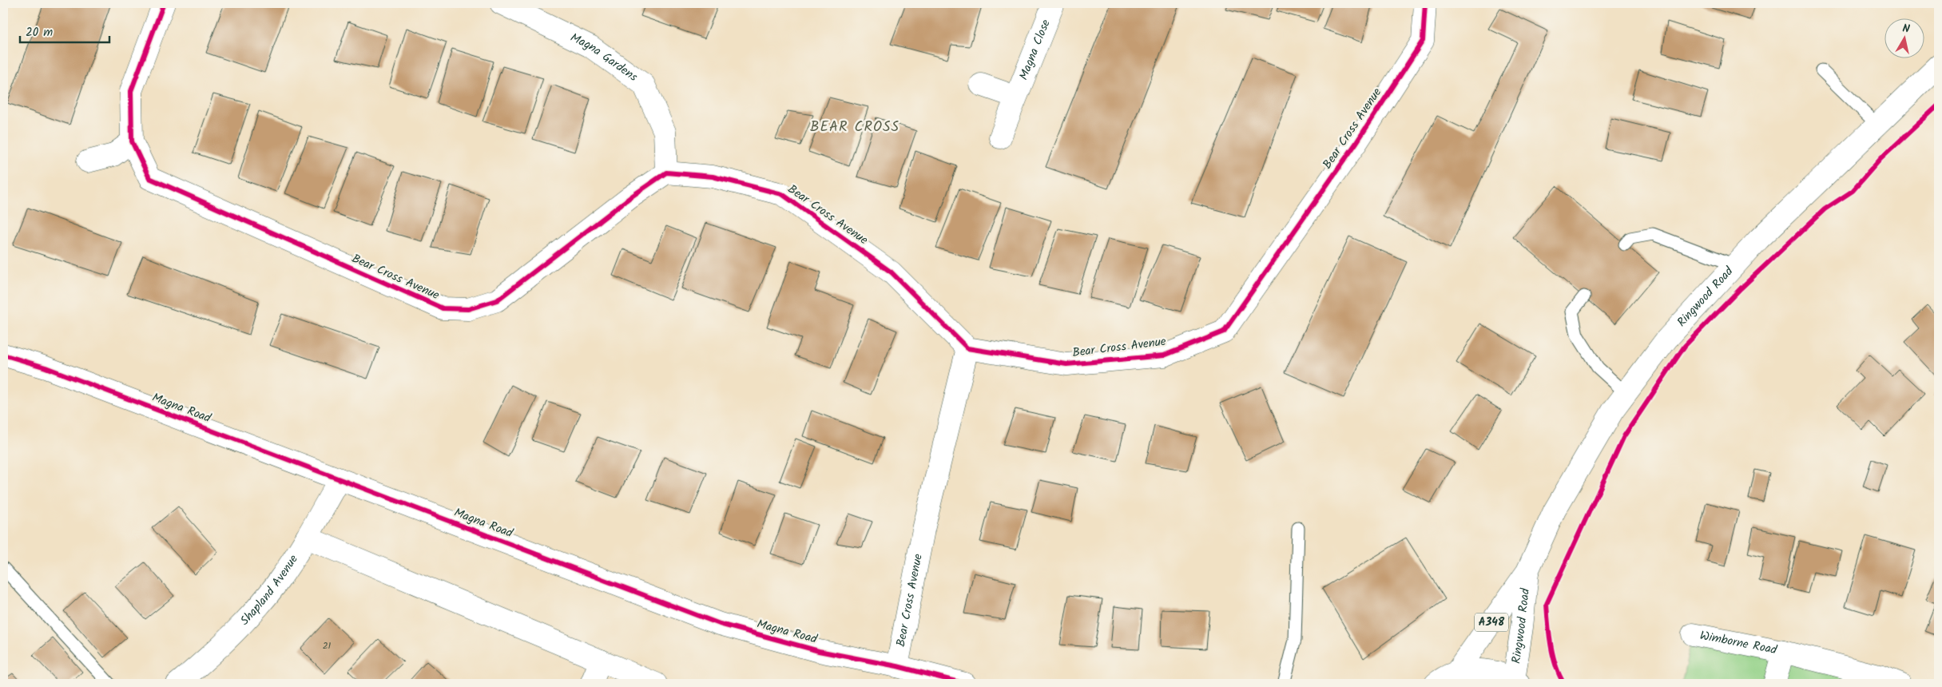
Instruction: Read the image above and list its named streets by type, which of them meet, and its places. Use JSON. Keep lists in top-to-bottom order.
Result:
{
  "streets": {
    "main road": [
      "Magna Close",
      "Magna Gardens",
      "Bear Cross Avenue",
      "Ringwood Road",
      "Magna Road",
      "Shapland Avenue",
      "A348",
      "Wimborne Road"
    ]
  },
  "crossings": [
    ["Magna Gardens", "Bear Cross Avenue"],
    ["Bear Cross Avenue", "Magna Road"],
    ["Ringwood Road", "A348"],
    ["Magna Road", "Shapland Avenue"]
  ],
  "districts": ["BEAR CROSS"],
  "house_numbers": ["21"],
  "scale_bar": "20 m",
  "north": "top"
}
